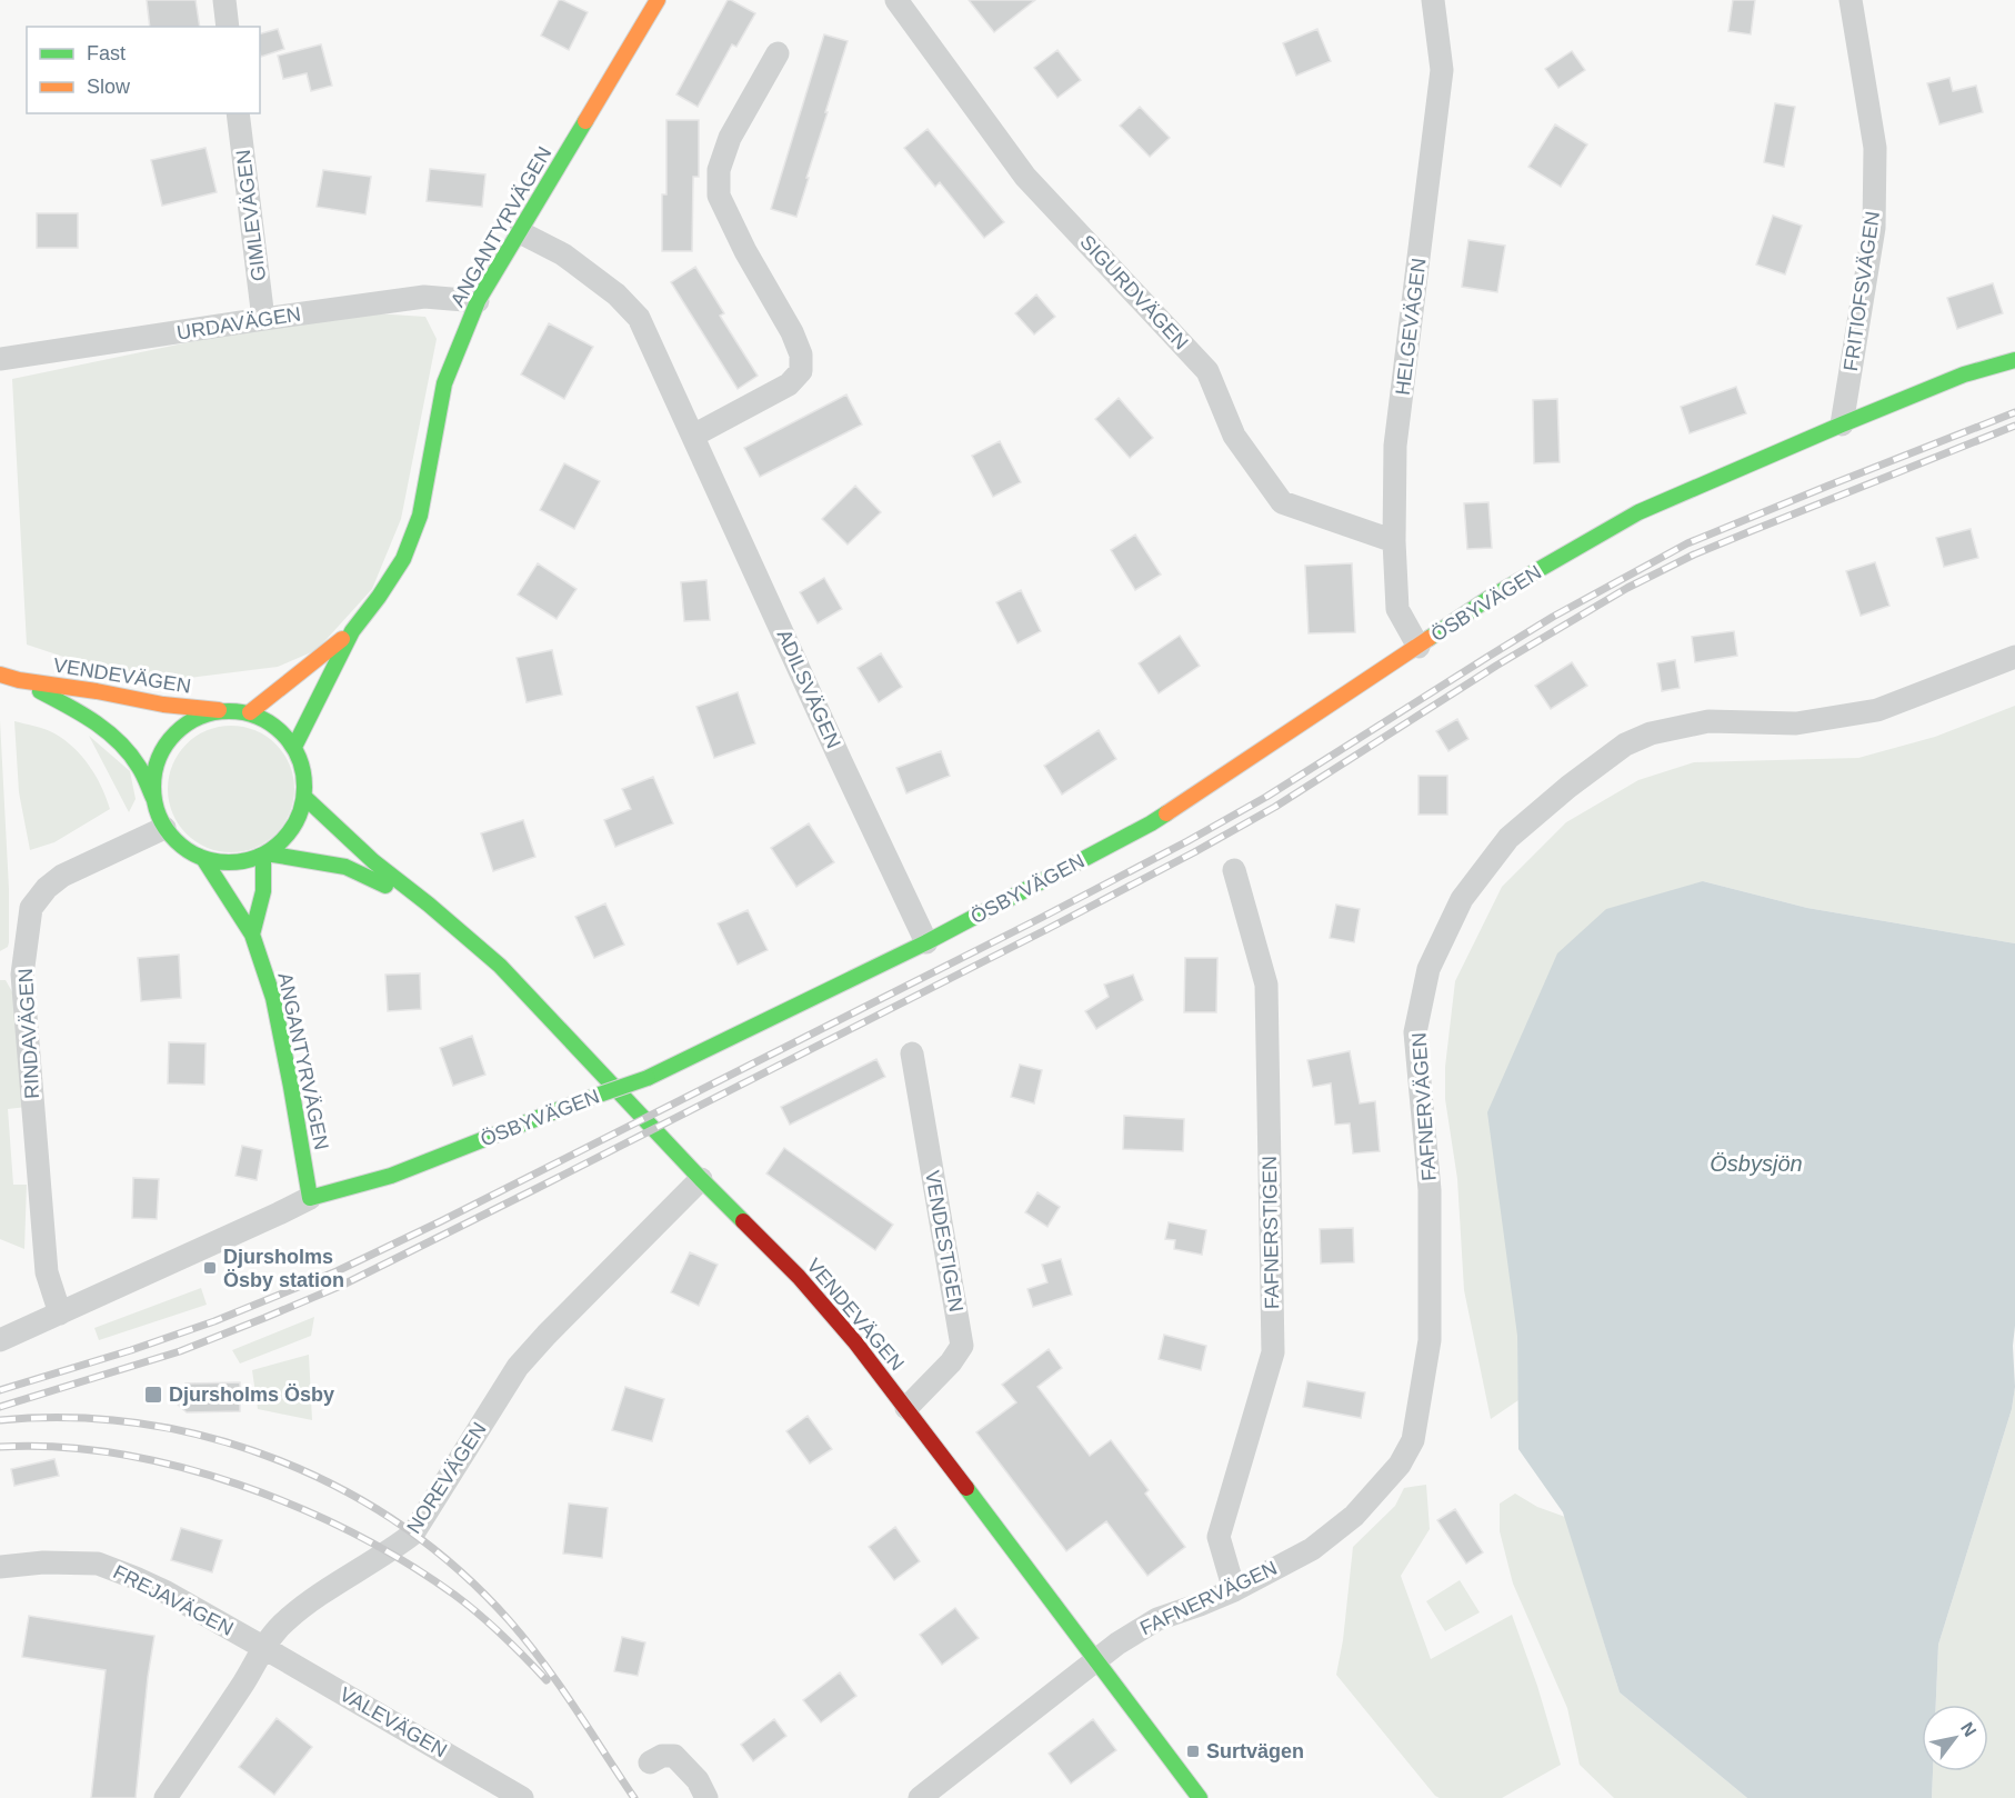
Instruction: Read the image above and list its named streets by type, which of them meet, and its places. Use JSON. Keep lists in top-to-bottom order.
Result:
{
  "streets": {
    "street": [
      "GIMLEVÄGEN",
      "ANGANTYRVÄGEN",
      "FRITIOFSVÄGEN",
      "SIGURDVÄGEN",
      "URDAVÄGEN",
      "HELGEVÄGEN",
      "ÖSBYVÄGEN",
      "VENDEVÄGEN",
      "ADILSVÄGEN",
      "RINDAVÄGEN",
      "FAFNERVÄGEN",
      "FAFNERSTIGEN",
      "VENDESTIGEN",
      "NOREVÄGEN",
      "FREJAVÄGEN",
      "VALEVÄGEN"
    ]
  },
  "crossings": [
    ["GIMLEVÄGEN", "URDAVÄGEN"],
    ["ANGANTYRVÄGEN", "URDAVÄGEN"],
    ["ANGANTYRVÄGEN", "ÖSBYVÄGEN"],
    ["ANGANTYRVÄGEN", "VENDEVÄGEN"],
    ["ANGANTYRVÄGEN", "ADILSVÄGEN"],
    ["ANGANTYRVÄGEN", "RINDAVÄGEN"],
    ["FRITIOFSVÄGEN", "ÖSBYVÄGEN"],
    ["SIGURDVÄGEN", "HELGEVÄGEN"],
    ["HELGEVÄGEN", "ÖSBYVÄGEN"],
    ["ÖSBYVÄGEN", "ADILSVÄGEN"],
    ["ÖSBYVÄGEN", "RINDAVÄGEN"],
    ["VENDEVÄGEN", "RINDAVÄGEN"],
    ["VENDEVÄGEN", "FAFNERVÄGEN"],
    ["VENDEVÄGEN", "VENDESTIGEN"],
    ["VENDEVÄGEN", "NOREVÄGEN"],
    ["FAFNERVÄGEN", "FAFNERSTIGEN"],
    ["NOREVÄGEN", "FREJAVÄGEN"],
    ["NOREVÄGEN", "VALEVÄGEN"],
    ["FREJAVÄGEN", "VALEVÄGEN"]
  ],
  "water": ["Ösbysjön"],
  "places": {
    "transit": ["Djursholms Ösby station", "Djursholms Ösby", "Surtvägen"]
  },
  "legend": ["Fast", "Slow"],
  "north": "top right"
}
